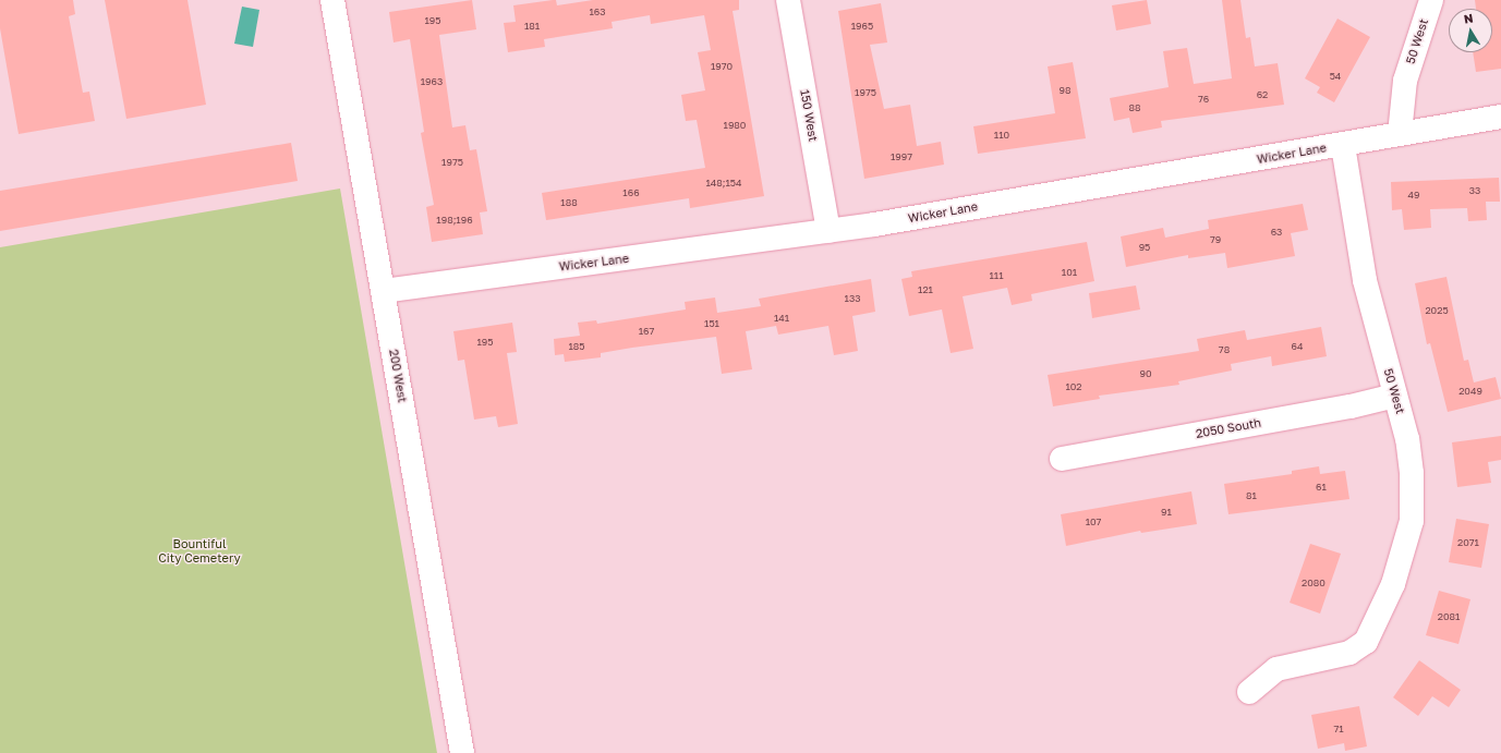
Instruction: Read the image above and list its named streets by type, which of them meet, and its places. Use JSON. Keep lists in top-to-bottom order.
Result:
{
  "streets": {
    "street": [
      "50 West",
      "150 West",
      "Wicker Lane",
      "200 West",
      "2050 South"
    ]
  },
  "crossings": [
    ["50 West", "Wicker Lane"],
    ["50 West", "2050 South"],
    ["150 West", "Wicker Lane"],
    ["Wicker Lane", "200 West"]
  ],
  "parks": ["Bountiful City Cemetery"],
  "house_numbers": [
    "163",
    "195",
    "181",
    "1965",
    "1970",
    "54",
    "1963",
    "98",
    "1975",
    "62",
    "76",
    "88",
    "1980",
    "110",
    "1997",
    "1975",
    "148;154",
    "33",
    "166",
    "49",
    "188",
    "198;196",
    "63",
    "79",
    "95",
    "101",
    "111",
    "121",
    "133",
    "2025",
    "141",
    "151",
    "167",
    "195",
    "185",
    "64",
    "78",
    "90",
    "102",
    "2049",
    "61",
    "81",
    "91",
    "107",
    "2071",
    "2080",
    "2081",
    "71"
  ],
  "north": "top"
}
